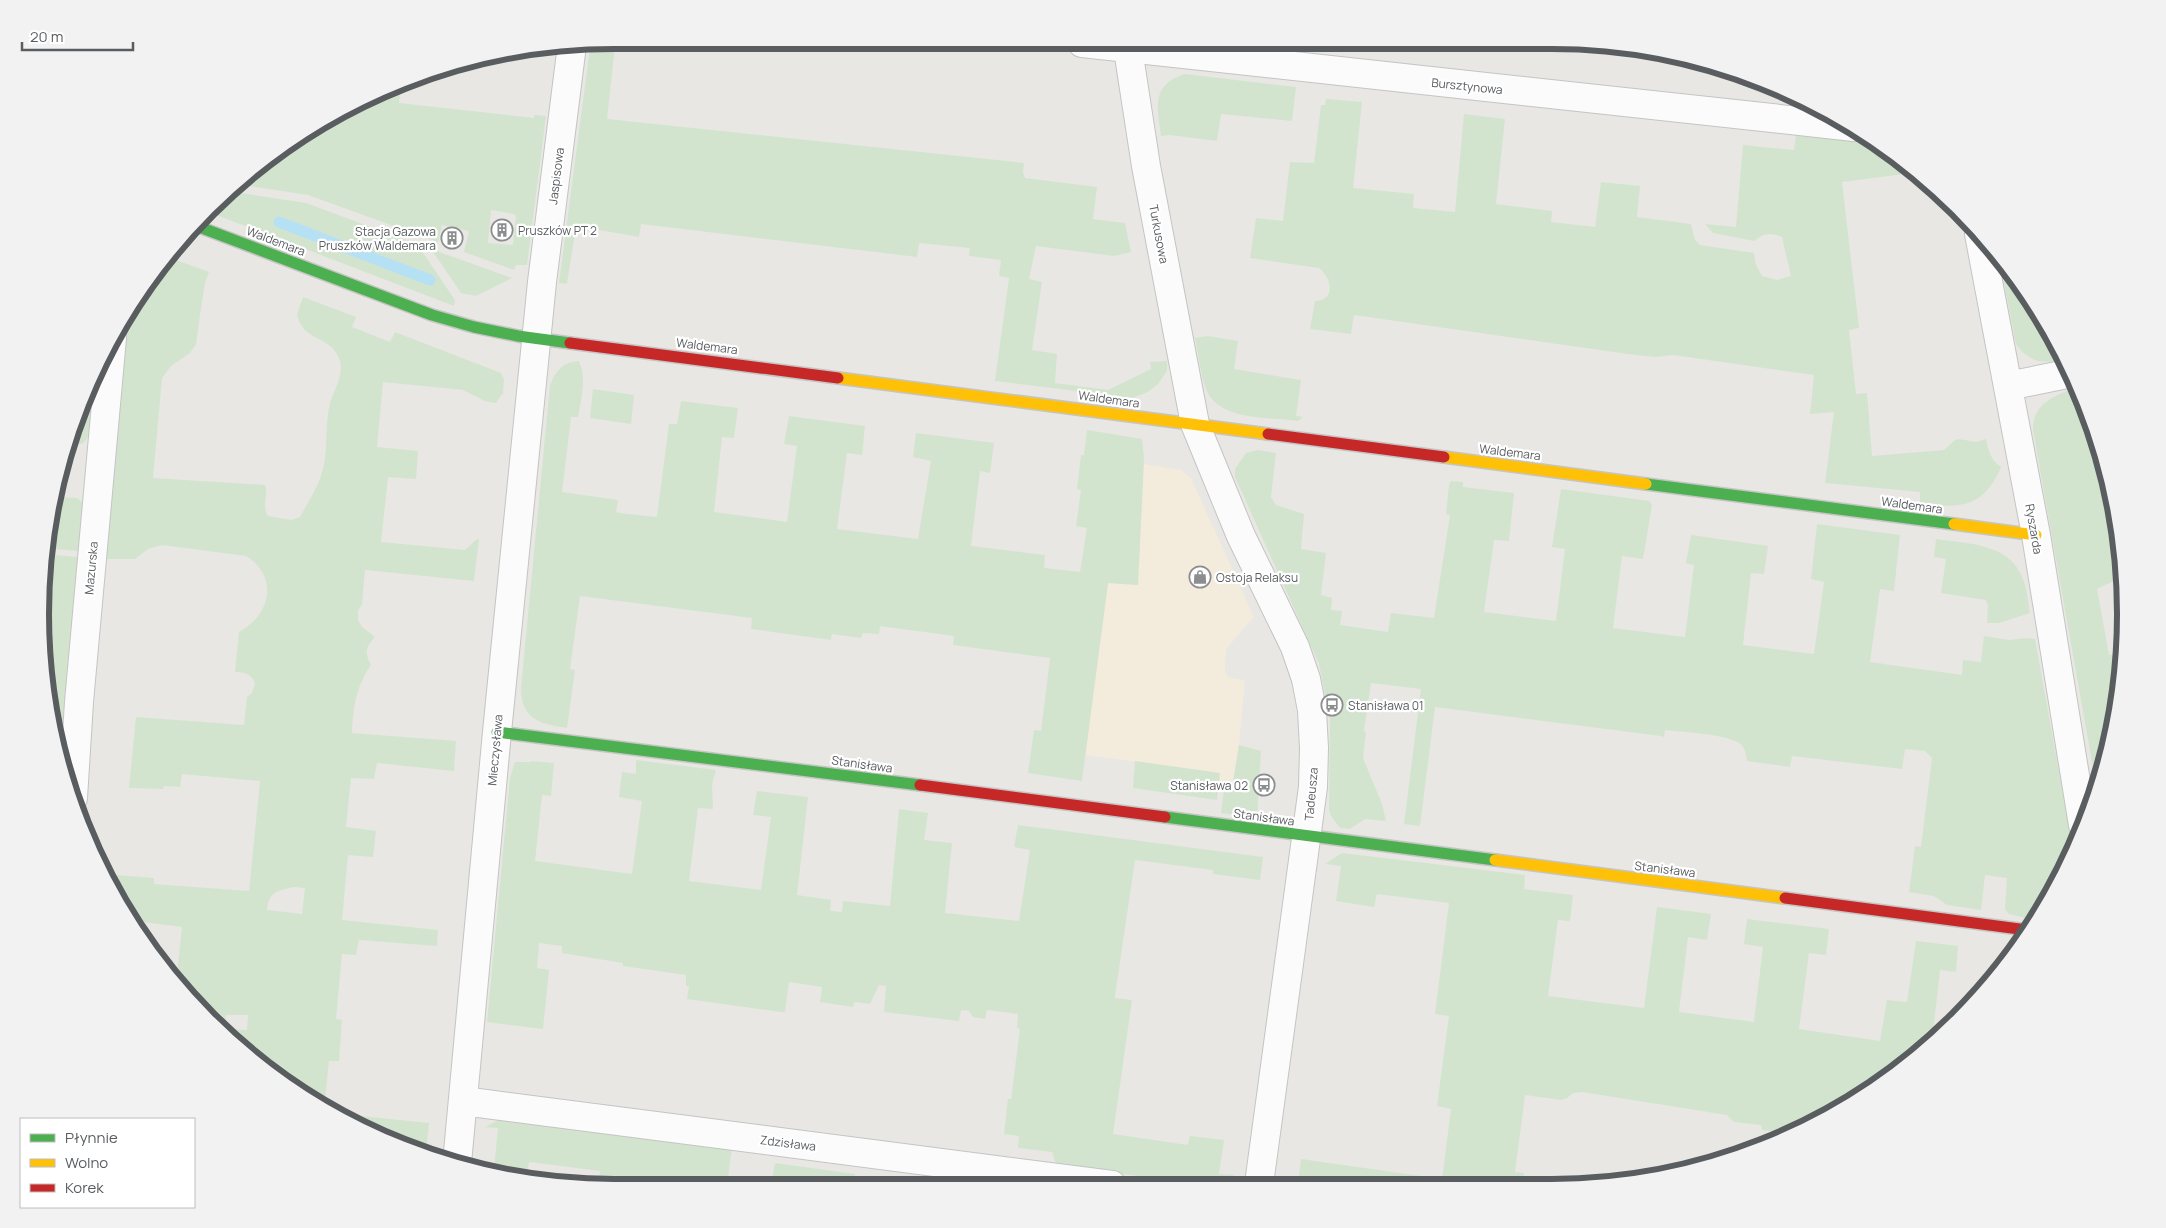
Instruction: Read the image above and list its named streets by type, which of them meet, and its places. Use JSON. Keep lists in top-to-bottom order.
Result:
{
  "streets": {
    "street": [
      "Bursztynowa",
      "Jaspisowa",
      "Turkusowa",
      "Waldemara",
      "Ryszarda",
      "Mazurska",
      "Mieczysława",
      "Stanisława",
      "Tadeusza",
      "Zdzisława"
    ]
  },
  "crossings": [
    ["Jaspisowa", "Waldemara"],
    ["Jaspisowa", "Mieczysława"],
    ["Turkusowa", "Waldemara"],
    ["Turkusowa", "Tadeusza"],
    ["Waldemara", "Ryszarda"],
    ["Waldemara", "Mieczysława"],
    ["Waldemara", "Tadeusza"],
    ["Mieczysława", "Stanisława"],
    ["Mieczysława", "Zdzisława"],
    ["Stanisława", "Tadeusza"]
  ],
  "places": {
    "building": ["Pruszków PT 2", "Stacja Gazowa Pruszków Waldemara"],
    "shop": ["Ostoja Relaksu"],
    "bus stop": ["Stanisława 01", "Stanisława 02"]
  },
  "legend": ["Płynnie", "Wolno", "Korek"],
  "scale_bar": "20 m"
}
